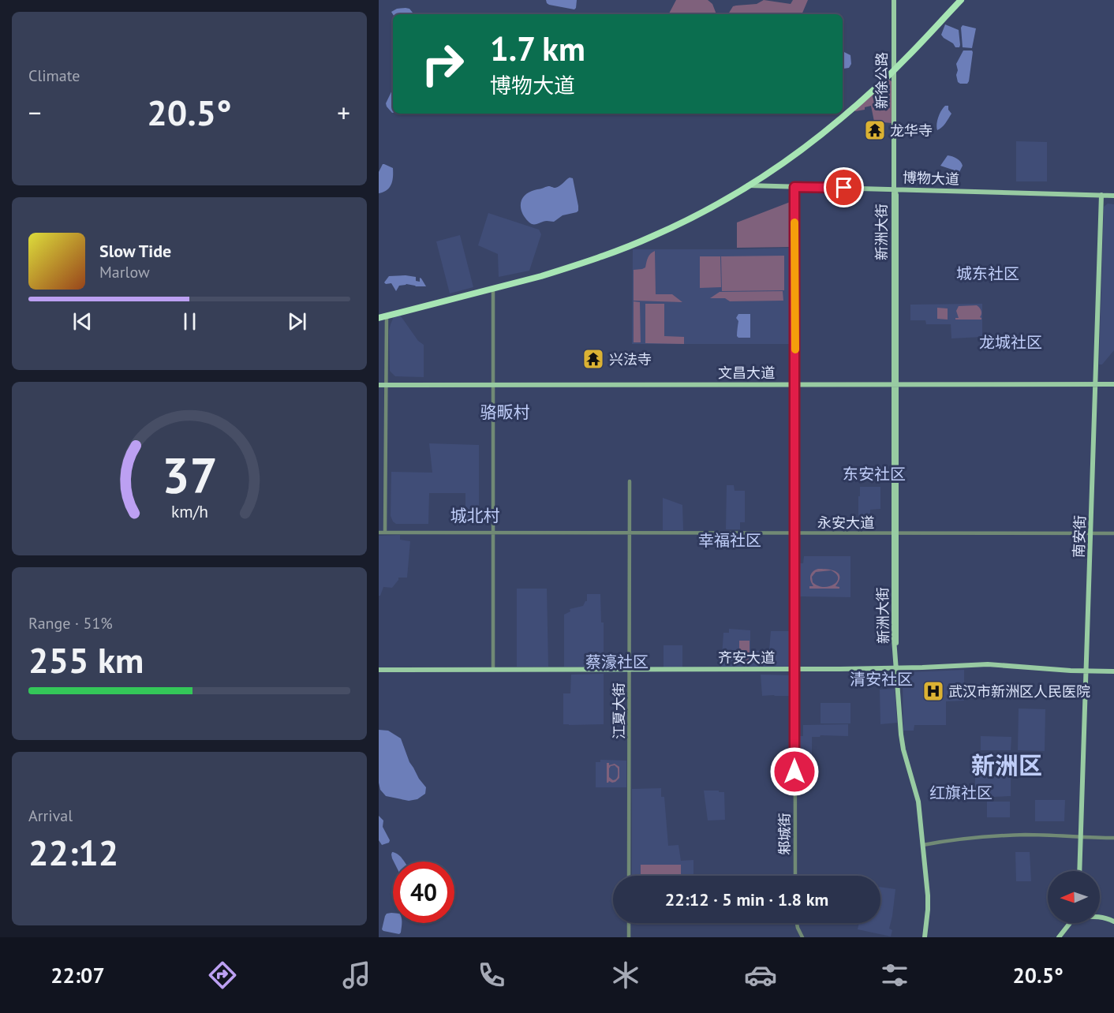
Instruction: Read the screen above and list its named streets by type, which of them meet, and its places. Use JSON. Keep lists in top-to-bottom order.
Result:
{
  "streets": {
    "main road": [
      "新徐公路",
      "博物大道",
      "新洲大街",
      "文昌大道",
      "南安街",
      "齐安大道"
    ],
    "street": ["永安大道", "江夏大街", "邾城街"]
  },
  "crossings": [
    ["新徐公路", "博物大道"],
    ["新徐公路", "新洲大街"],
    ["博物大道", "新洲大街"],
    ["博物大道", "南安街"],
    ["博物大道", "邾城街"],
    ["新洲大街", "文昌大道"],
    ["新洲大街", "永安大道"],
    ["新洲大街", "齐安大道"],
    ["文昌大道", "南安街"],
    ["文昌大道", "邾城街"],
    ["永安大道", "南安街"],
    ["永安大道", "江夏大街"],
    ["永安大道", "邾城街"],
    ["南安街", "齐安大道"],
    ["齐安大道", "江夏大街"],
    ["齐安大道", "邾城街"]
  ],
  "districts": [
    "城东社区",
    "龙城社区",
    "骆畈村",
    "东安社区",
    "城北村",
    "幸福社区",
    "蔡濠社区",
    "清安社区",
    "新洲区",
    "红旗社区"
  ],
  "places": {
    "temple": ["龙华寺", "兴法寺"],
    "hospital": ["武汉市新洲区人民医院"]
  },
  "north": "left",
  "page": {
    "tile": [
      "Climate",
      ["Range · 51%", "255 km"],
      ["Arrival", "22:12"]
    ],
    "turn": ["1.7 km", "博物大道"],
    "heat": ["−", "20.5°", "+"],
    "song": ["Slow Tide", "Marlow"],
    "limit": "40",
    "trip": "22:12 · 5 min · 1.8 km",
    "tabs": ["22:07", "20.5°"],
    "gauge": ["37", "km/h"]
  }
}
